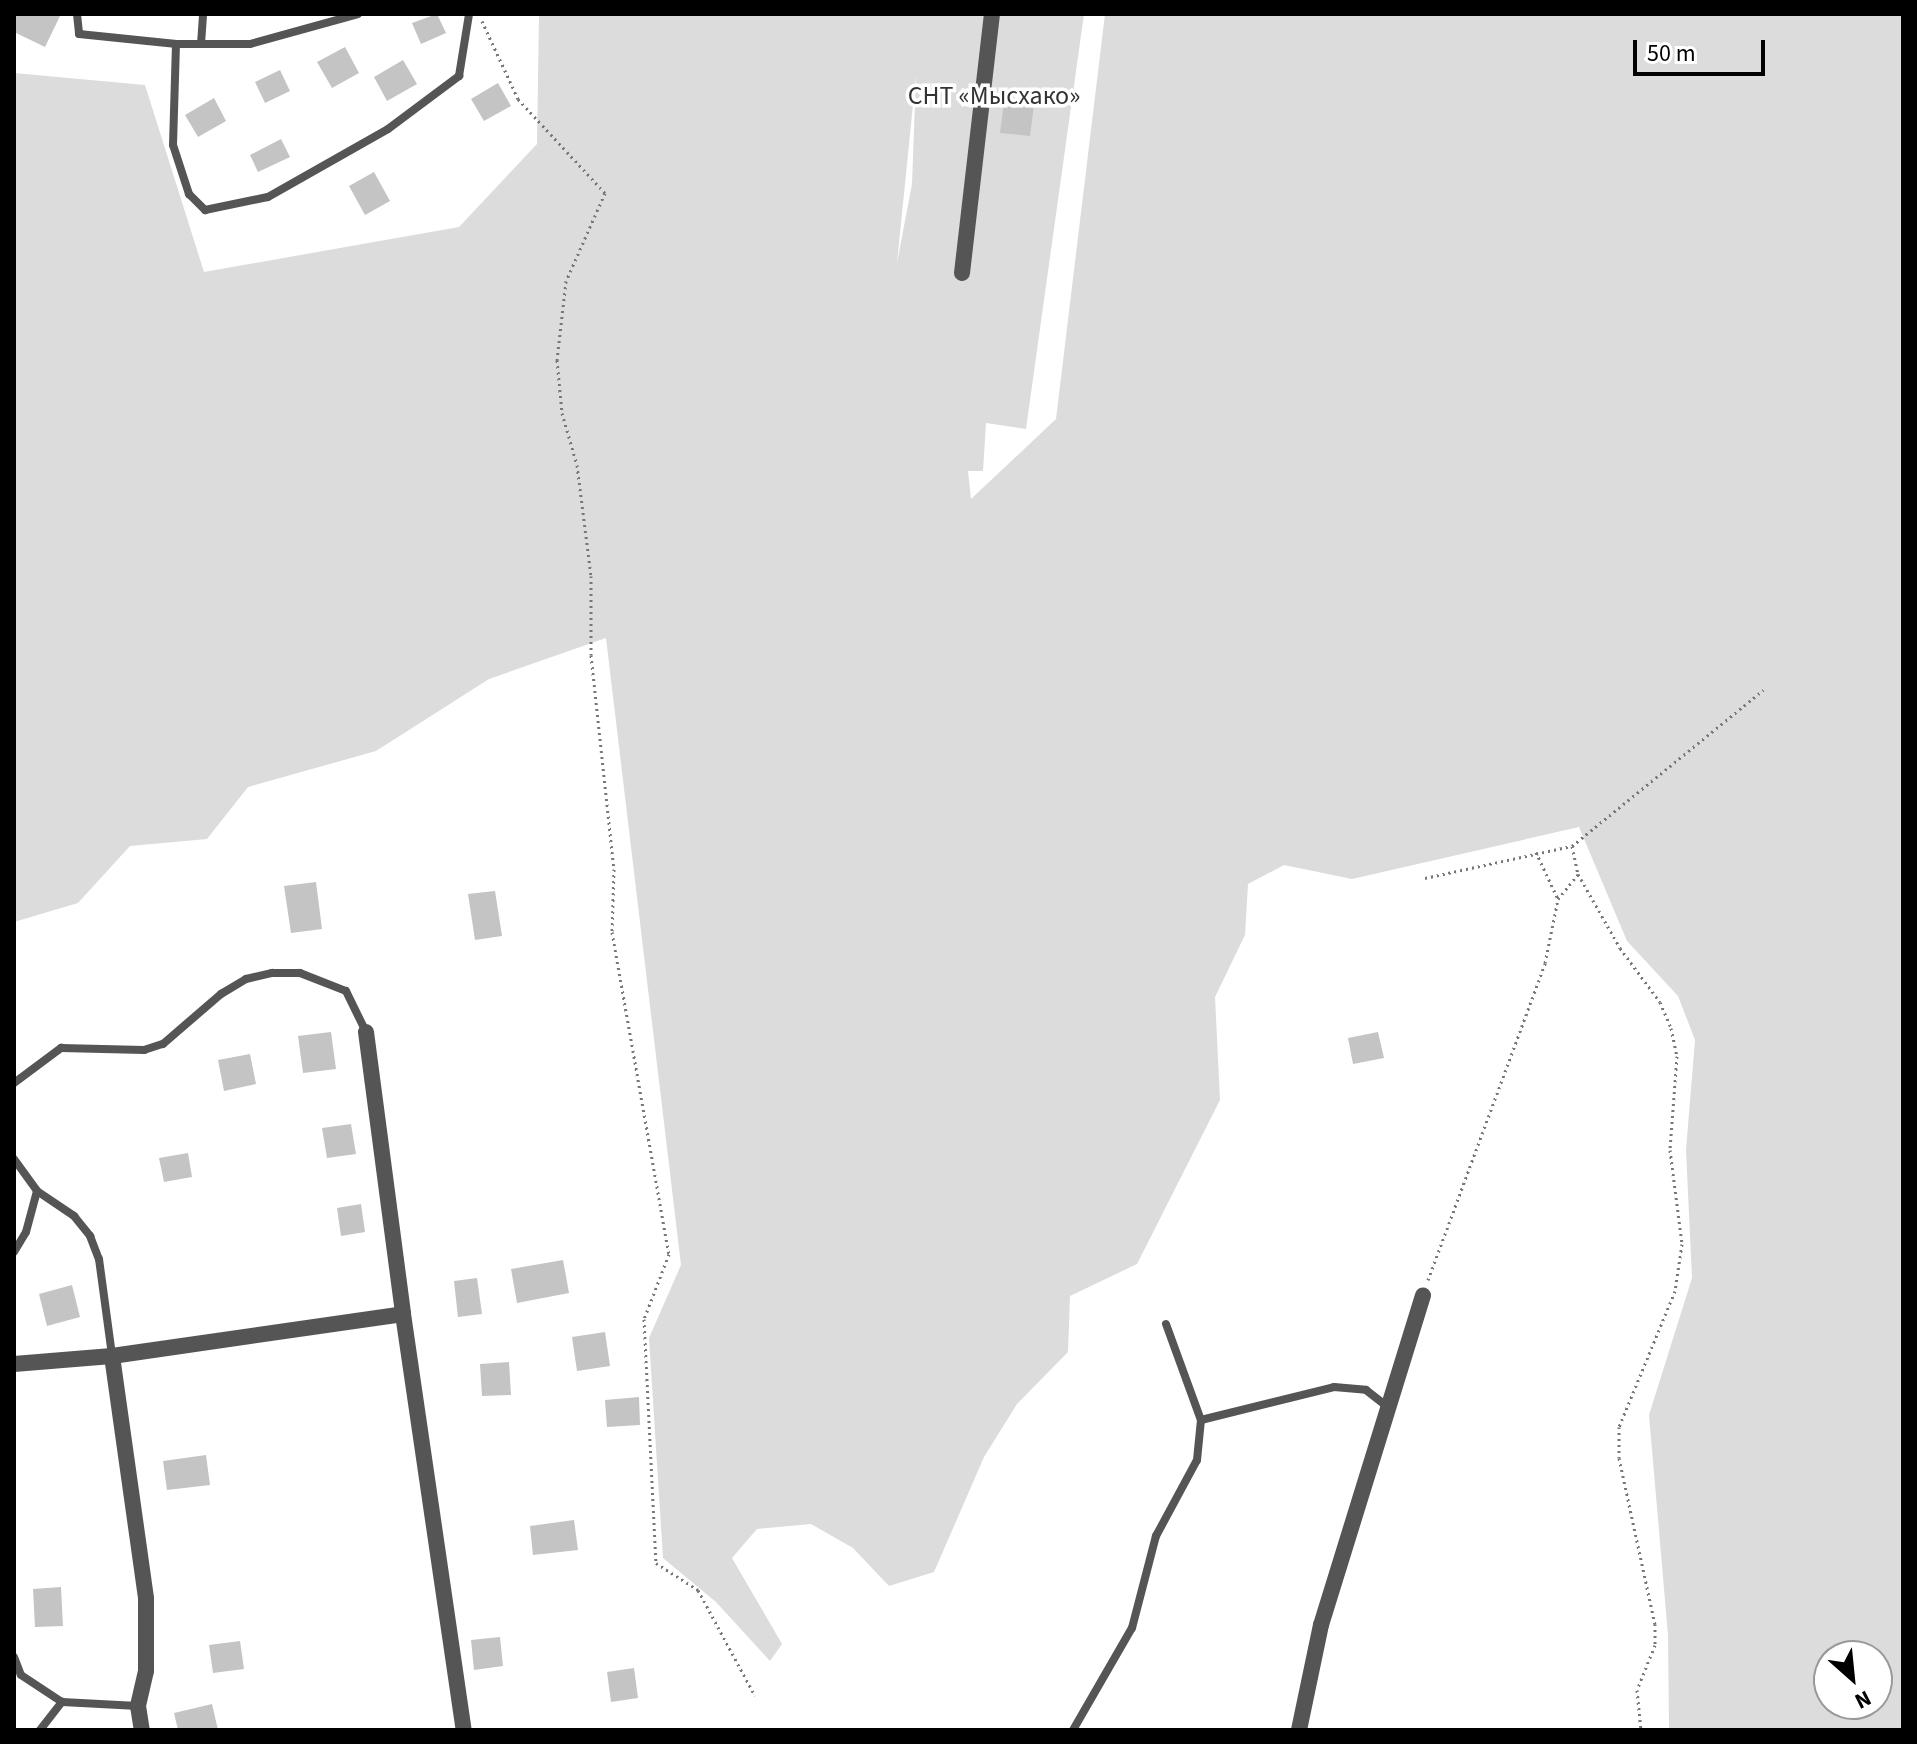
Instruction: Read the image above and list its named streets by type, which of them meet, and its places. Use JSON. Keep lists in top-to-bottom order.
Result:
{
  "parks": ["СНТ «Мысхако»"],
  "scale_bar": "50 m",
  "north": "bottom right"
}
